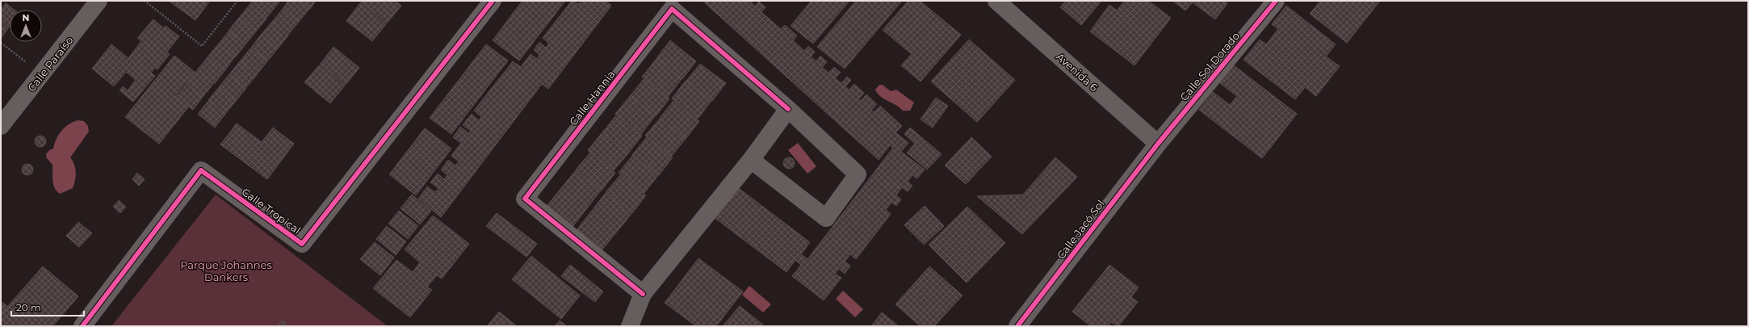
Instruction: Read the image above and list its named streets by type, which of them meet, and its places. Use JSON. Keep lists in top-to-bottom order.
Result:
{
  "streets": {
    "street": [
      "Calle Paraíso",
      "Calle Sol Dorado",
      "Avenida 6",
      "Calle Hannia",
      "Calle Tropical",
      "Calle Jacó Sol"
    ]
  },
  "crossings": [
    ["Calle Sol Dorado", "Avenida 6"],
    ["Calle Sol Dorado", "Calle Jacó Sol"],
    ["Avenida 6", "Calle Jacó Sol"]
  ],
  "parks": ["Parque Johannes Dankers"],
  "scale_bar": "20 m",
  "north": "top"
}
